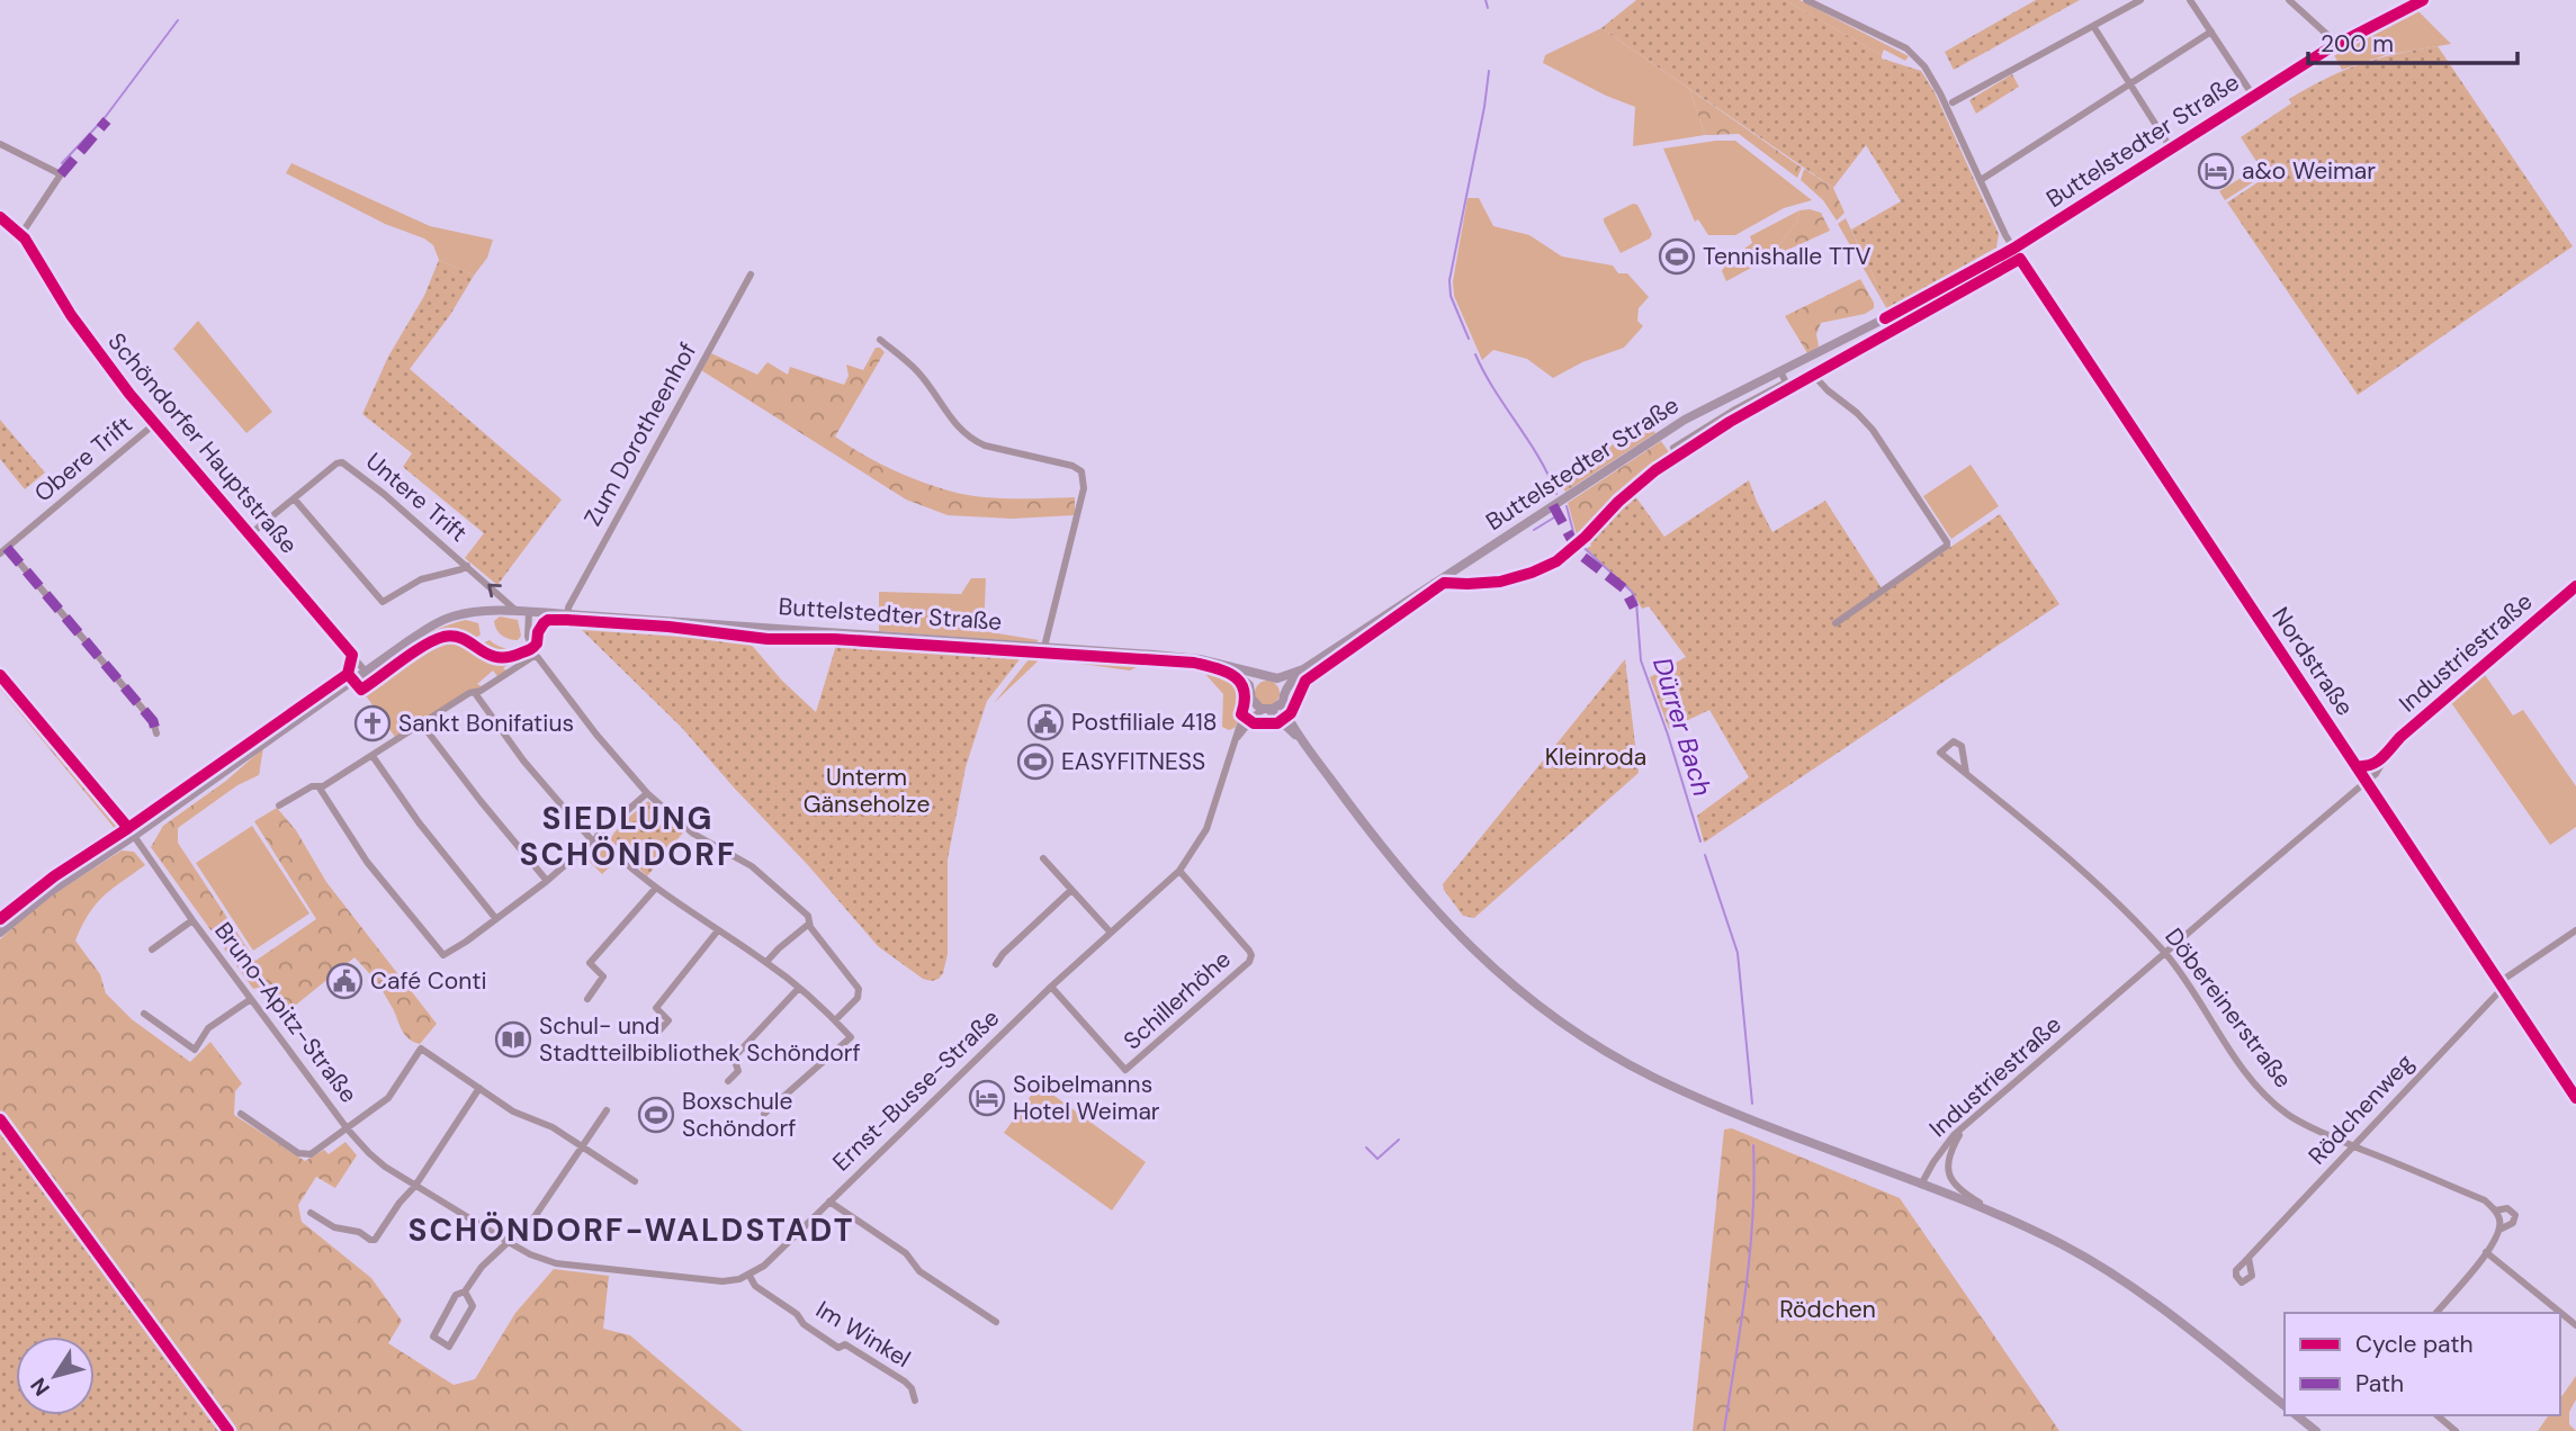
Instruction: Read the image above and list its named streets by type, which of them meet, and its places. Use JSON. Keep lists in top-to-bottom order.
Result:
{
  "streets": {
    "main road": ["Buttelstedter Straße"],
    "street": [
      "Zum Dorotheenhof",
      "Schöndorfer Hauptstraße",
      "Obere Trift",
      "Untere Trift",
      "Industriestraße",
      "Nordstraße",
      "Schillerhöhe",
      "Döbereinerstraße",
      "Bruno-Apitz-Straße",
      "Ernst-Busse-Straße",
      "Rödchenweg",
      "Im Winkel"
    ]
  },
  "crossings": [
    ["Buttelstedter Straße", "Zum Dorotheenhof"],
    ["Buttelstedter Straße", "Schöndorfer Hauptstraße"],
    ["Buttelstedter Straße", "Untere Trift"],
    ["Buttelstedter Straße", "Nordstraße"],
    ["Buttelstedter Straße", "Bruno-Apitz-Straße"],
    ["Buttelstedter Straße", "Ernst-Busse-Straße"],
    ["Schöndorfer Hauptstraße", "Obere Trift"],
    ["Schöndorfer Hauptstraße", "Untere Trift"],
    ["Industriestraße", "Nordstraße"],
    ["Industriestraße", "Döbereinerstraße"],
    ["Nordstraße", "Rödchenweg"],
    ["Schillerhöhe", "Ernst-Busse-Straße"],
    ["Döbereinerstraße", "Rödchenweg"],
    ["Bruno-Apitz-Straße", "Ernst-Busse-Straße"],
    ["Bruno-Apitz-Straße", "Im Winkel"],
    ["Ernst-Busse-Straße", "Im Winkel"]
  ],
  "districts": ["SIEDLUNG SCHÖNDORF", "SCHÖNDORF-WALDSTADT"],
  "water": ["Dürrer Bach"],
  "parks": ["Kleinroda", "Unterm Gänseholze", "Rödchen"],
  "places": {
    "hotel": ["a&o Weimar", "Soibelmanns Hotel Weimar"],
    "sports": ["Tennishalle TTV", "EASYFITNESS", "Boxschule Schöndorf"],
    "public building": ["Postfiliale 418", "Café Conti"],
    "church": ["Sankt Bonifatius"],
    "library": ["Schul- und Stadtteilbibliothek Schöndorf"]
  },
  "legend": ["Cycle path", "Path"],
  "scale_bar": "200 m",
  "north": "bottom left"
}
